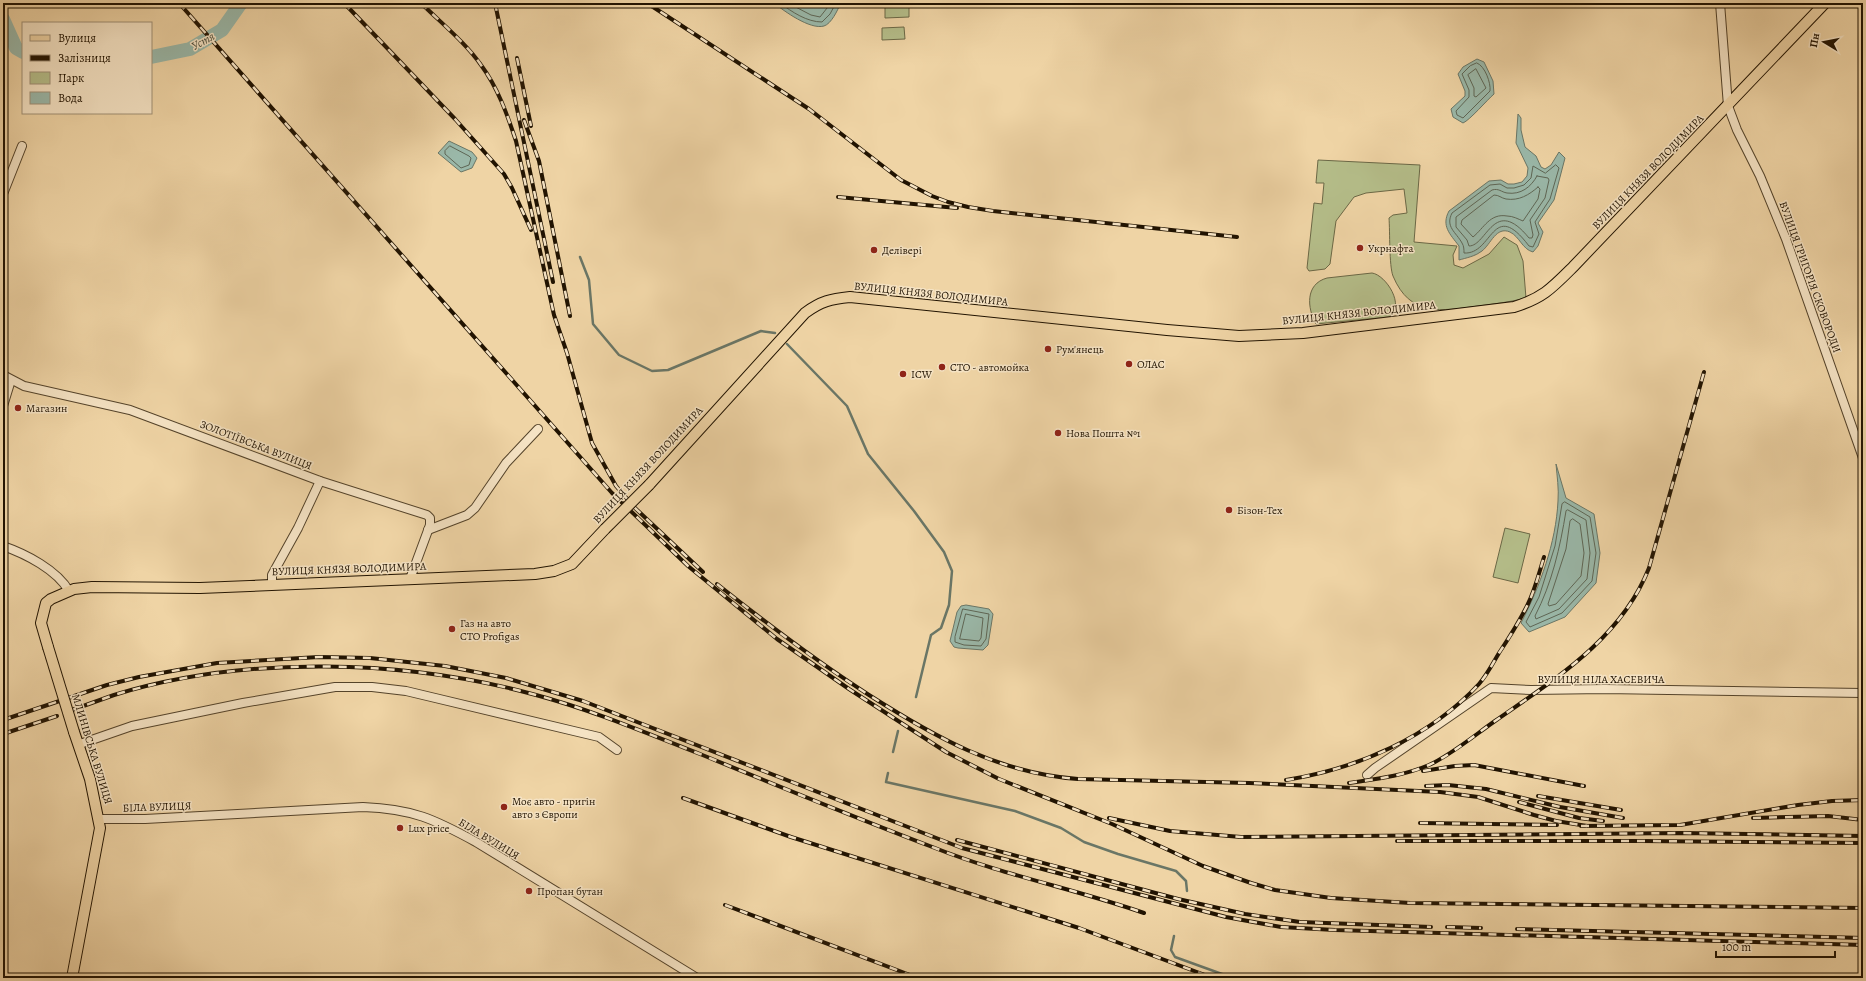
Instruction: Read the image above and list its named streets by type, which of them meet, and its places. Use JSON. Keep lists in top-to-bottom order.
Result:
{
  "streets": {
    "main road": ["ВУЛИЦЯ КНЯЗЯ ВОЛОДИМИРА", "МЛИНІВСЬКА ВУЛИЦЯ"],
    "street": [
      "ВУЛИЦЯ ГРИГОРІЯ СКОВОРОДИ",
      "ЗОЛОТІЇВСЬКА ВУЛИЦЯ",
      "ВУЛИЦЯ НІЛА ХАСЕВИЧА",
      "БІЛА ВУЛИЦЯ"
    ]
  },
  "crossings": [
    ["ВУЛИЦЯ КНЯЗЯ ВОЛОДИМИРА", "ВУЛИЦЯ ГРИГОРІЯ СКОВОРОДИ"],
    ["ВУЛИЦЯ КНЯЗЯ ВОЛОДИМИРА", "МЛИНІВСЬКА ВУЛИЦЯ"],
    ["МЛИНІВСЬКА ВУЛИЦЯ", "БІЛА ВУЛИЦЯ"]
  ],
  "water": ["Устя"],
  "places": [
    "Укрнафта",
    "Делівері",
    "Рум'янець",
    "ОЛАС",
    "СТО - автомойка",
    "ICW",
    "Магазин",
    "Нова Пошта №1",
    "Бізон-Тех",
    "Газ на авто СТО Profigas",
    "Моє авто - пригін авто з Європи",
    "Lux price",
    "Пропан бутан"
  ],
  "legend": [
    "Вулиця",
    "Залізниця",
    "Парк",
    "Вода"
  ],
  "scale_bar": "100 m",
  "north": "left"
}
